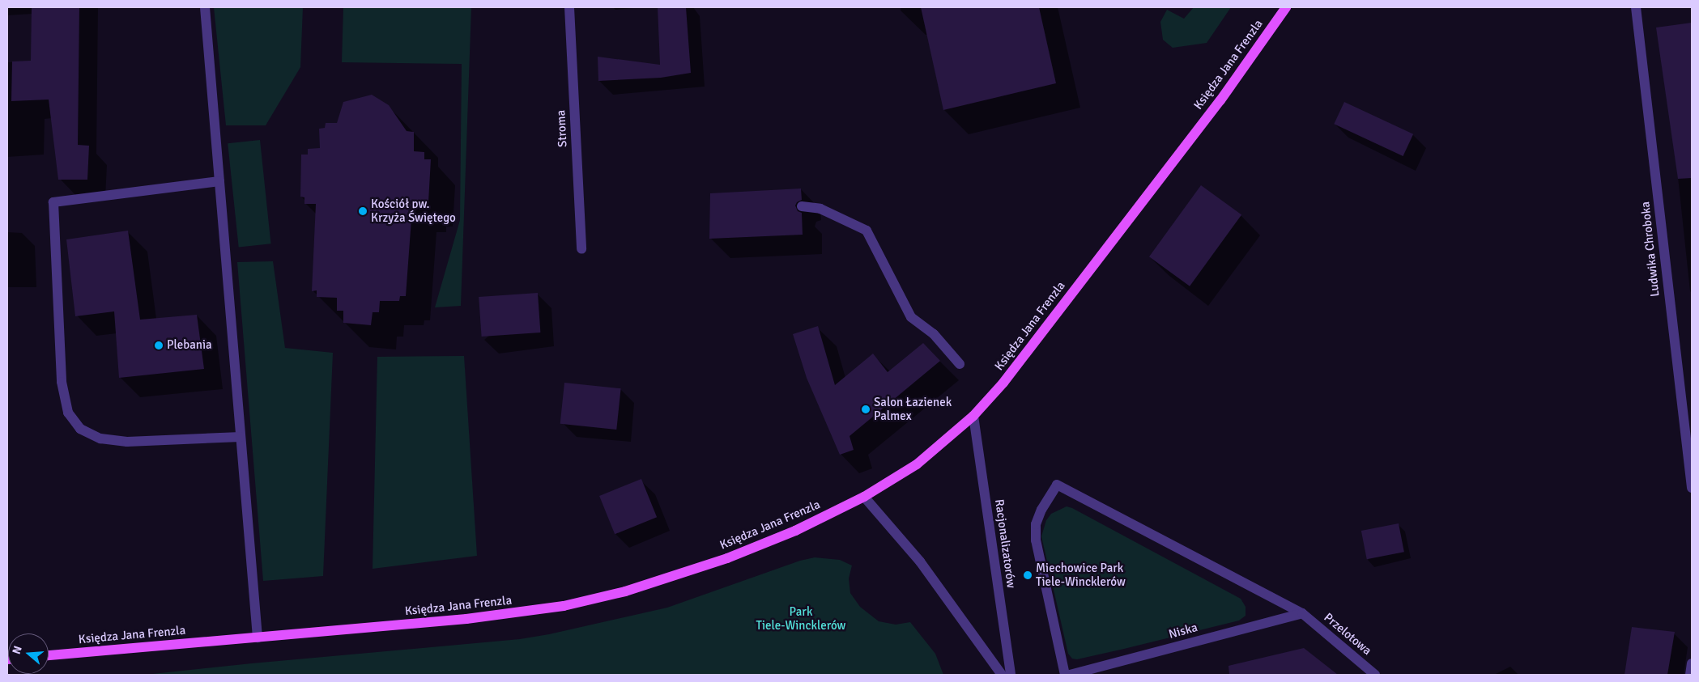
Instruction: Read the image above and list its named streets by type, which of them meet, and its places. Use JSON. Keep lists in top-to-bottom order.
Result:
{
  "streets": {
    "main road": ["Księdza Jana Frenzla"],
    "street": [
      "Stroma",
      "Ludwika Chroboka",
      "Racjonalizatorów",
      "Niska",
      "Przelotowa"
    ]
  },
  "crossings": [
    ["Księdza Jana Frenzla", "Racjonalizatorów"],
    ["Niska", "Przelotowa"]
  ],
  "parks": ["Park Tiele-Wincklerów"],
  "places": [
    "Kościół pw. Krzyża Świętego",
    "Plebania",
    "Salon Łazienek Palmex",
    "Miechowice Park Tiele-Wincklerów"
  ],
  "north": "left"
}
